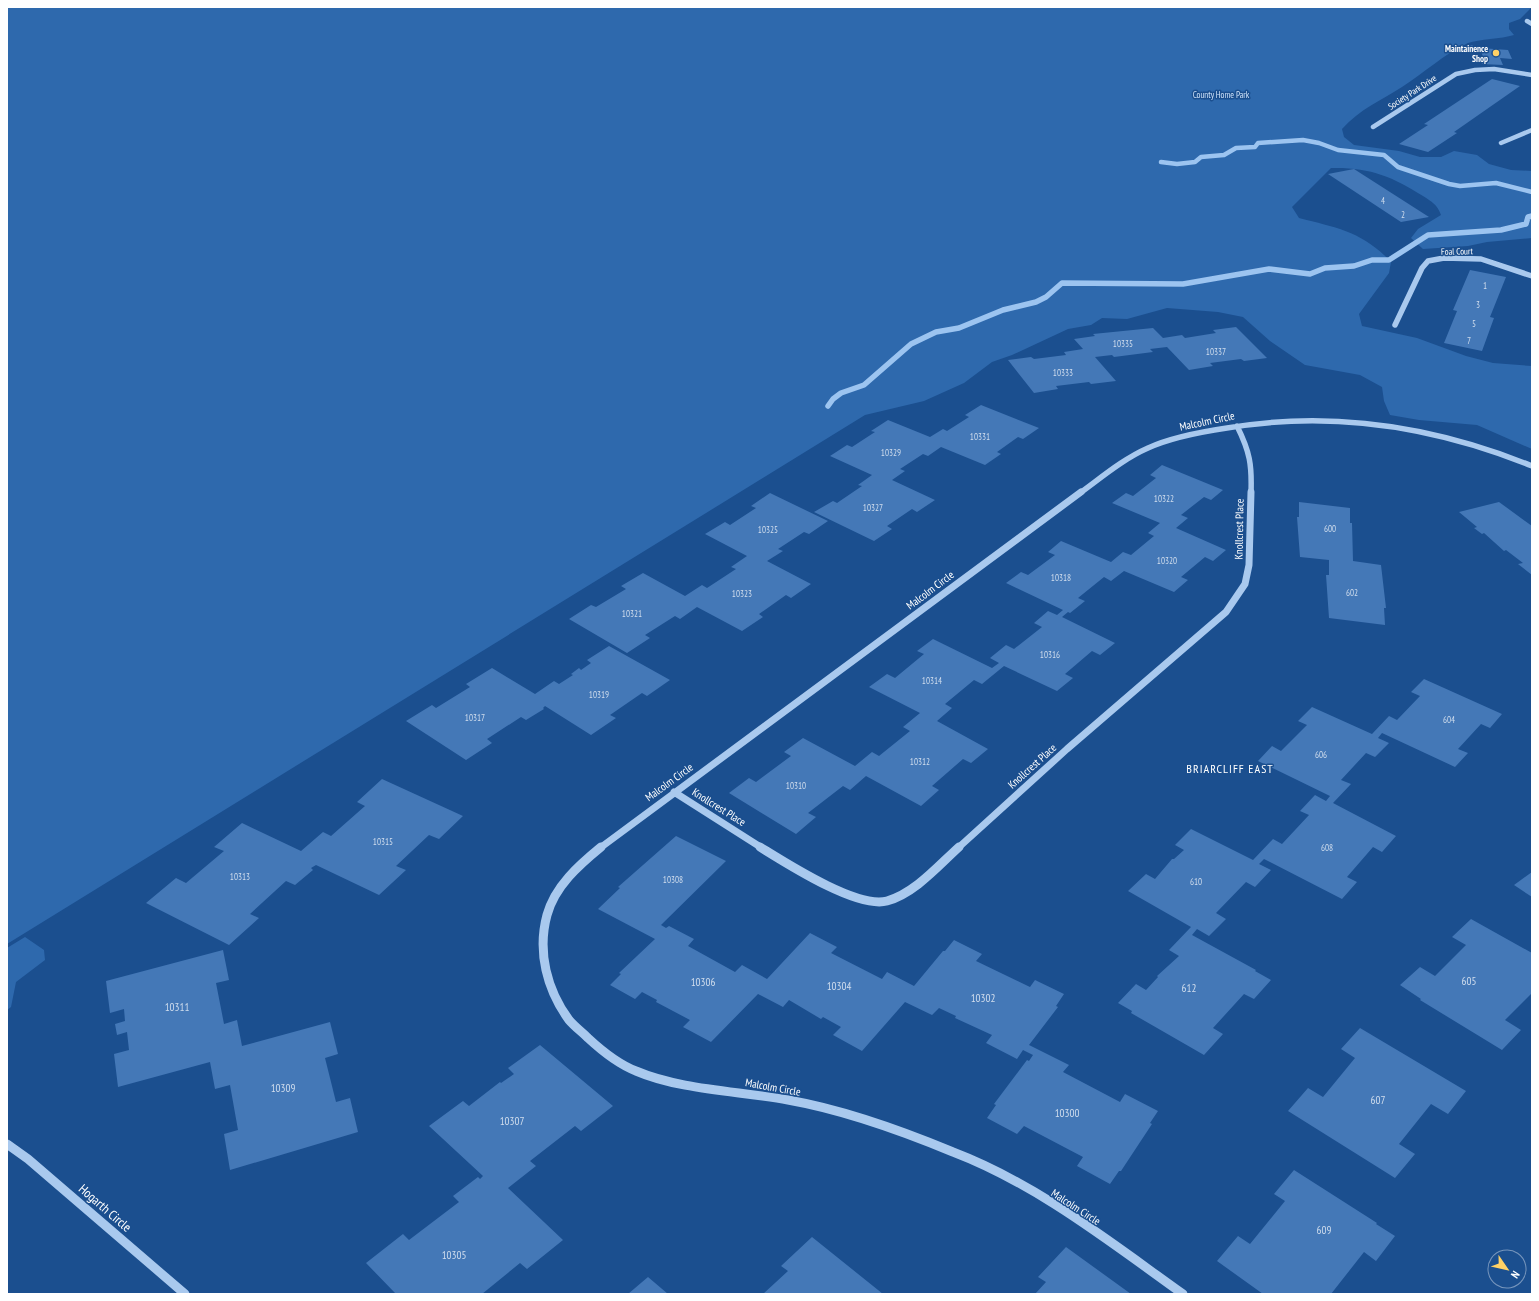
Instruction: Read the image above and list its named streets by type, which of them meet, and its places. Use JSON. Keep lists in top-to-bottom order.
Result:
{
  "streets": {
    "street": [
      "Society Park Drive",
      "Foal Court",
      "Malcolm Circle",
      "Knollcrest Place",
      "Hogarth Circle"
    ]
  },
  "crossings": [
    ["Malcolm Circle", "Knollcrest Place"]
  ],
  "districts": ["BRIARCLIFF EAST"],
  "parks": ["County Home Park"],
  "places": ["Maintainence Shop"],
  "house_numbers": [
    "4",
    "2",
    "1",
    "3",
    "5",
    "7",
    "10335",
    "10337",
    "10333",
    "10331",
    "10329",
    "10322",
    "10327",
    "600",
    "10325",
    "10320",
    "10318",
    "602",
    "10323",
    "10321",
    "10316",
    "10314",
    "10319",
    "10317",
    "604",
    "606",
    "10312",
    "10310",
    "10315",
    "608",
    "10313",
    "10308",
    "610",
    "605",
    "10306",
    "10304",
    "612",
    "10302",
    "10311",
    "10309",
    "607",
    "10300",
    "10307",
    "609",
    "10305"
  ],
  "north": "bottom right"
}
